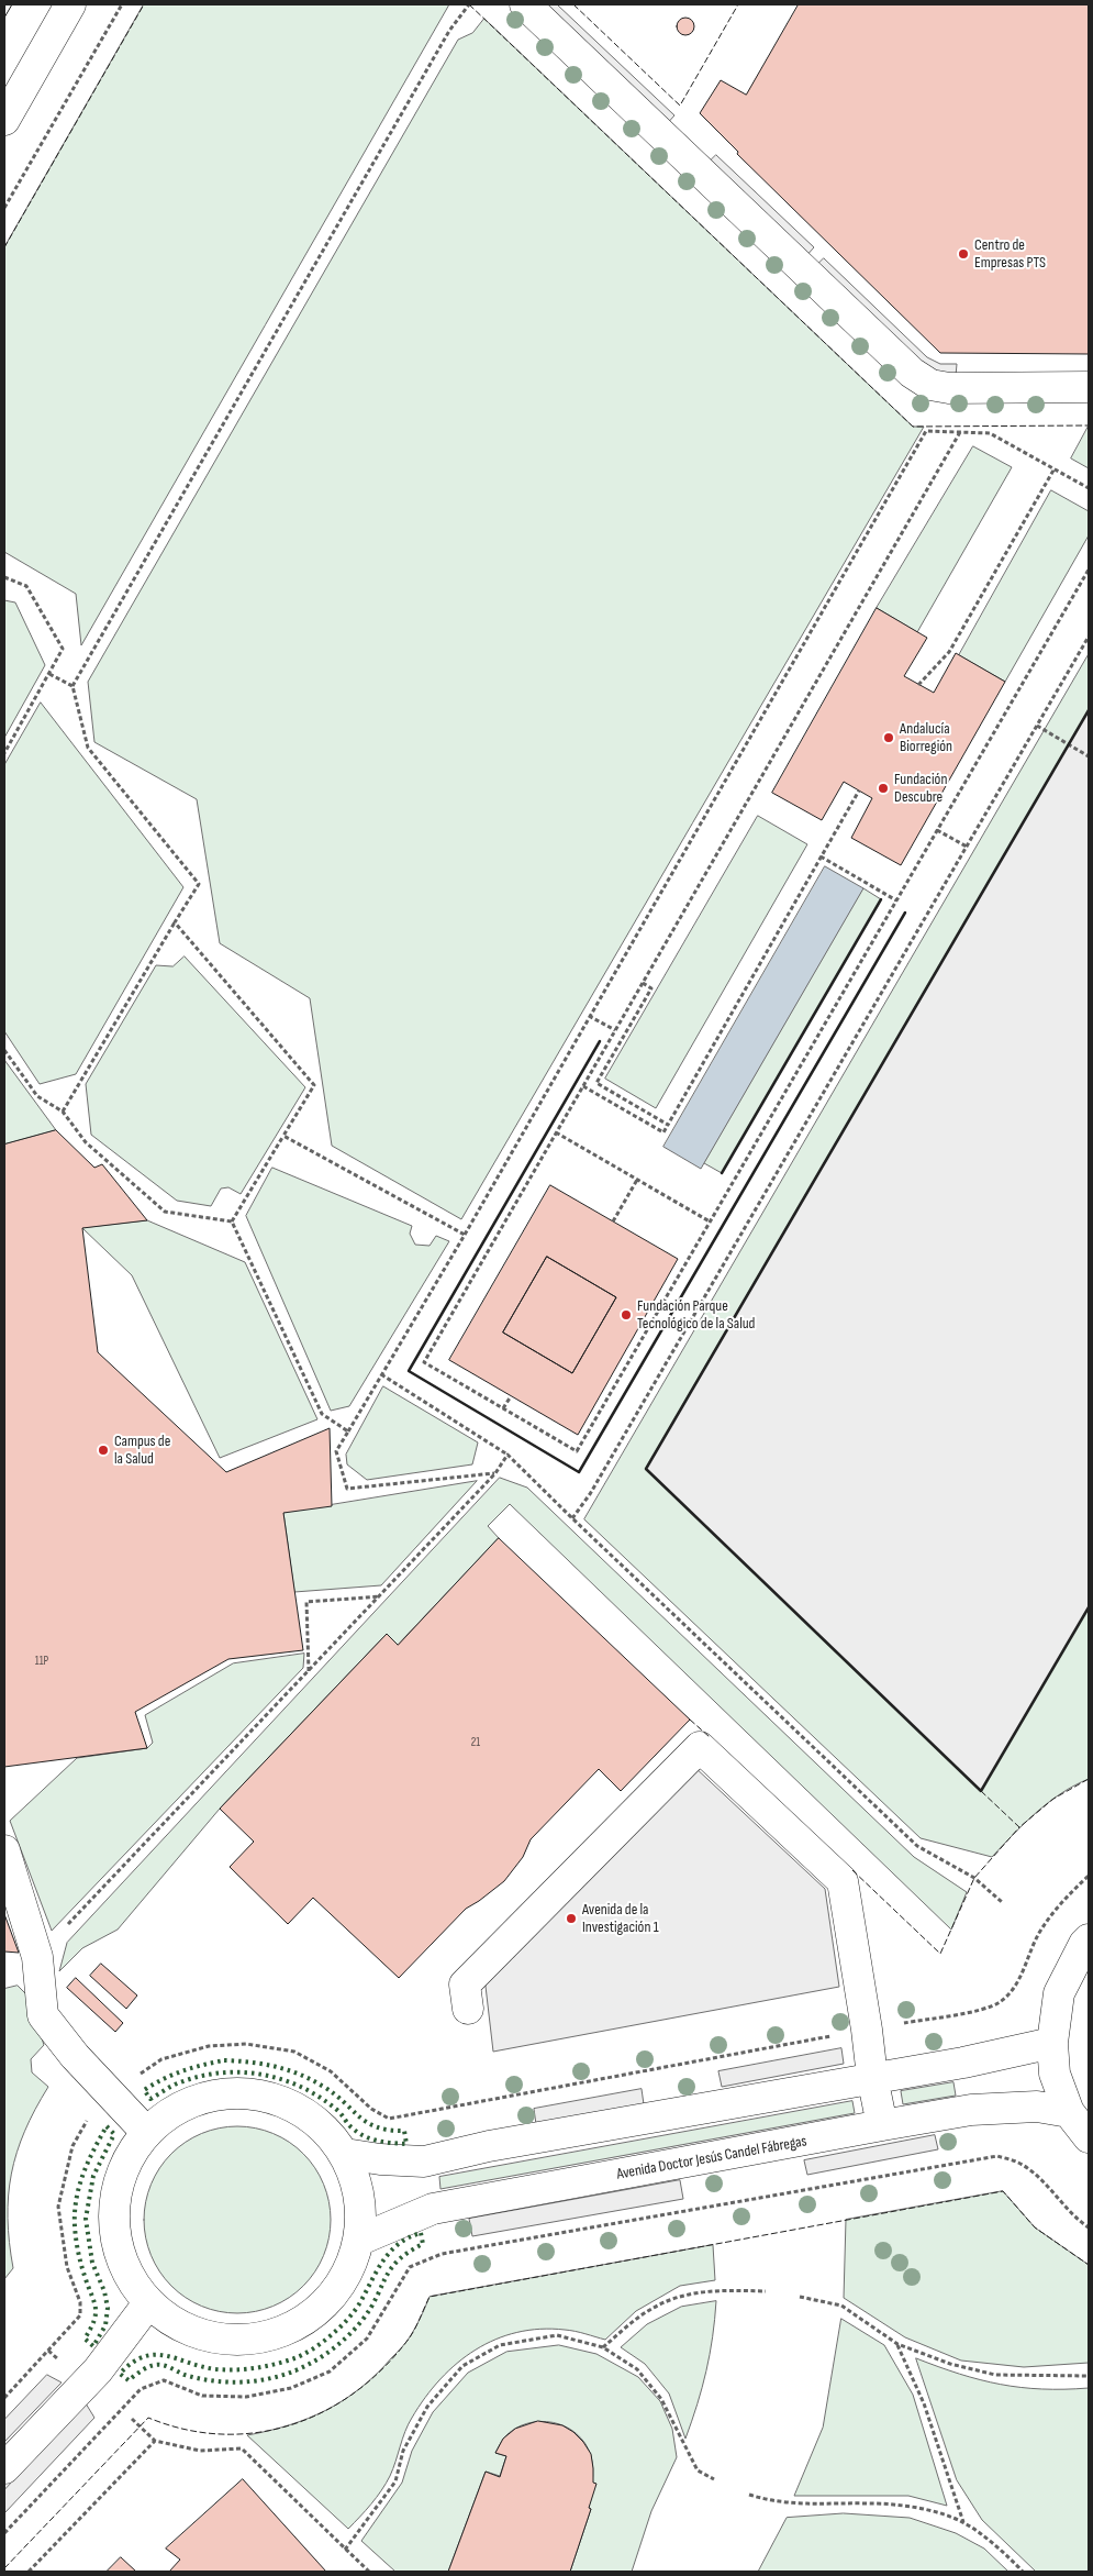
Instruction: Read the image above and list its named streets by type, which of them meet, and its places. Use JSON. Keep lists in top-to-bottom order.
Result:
{
  "streets": {
    "main road": ["Avenida Doctor Jesús Candel Fábregas"]
  },
  "places": [
    "Centro de Empresas PTS",
    "Andalucía Biorregión",
    "Fundación Descubre",
    "Fundación Parque Tecnológico de la Salud",
    "Campus de la Salud",
    "Avenida de la Investigación 1"
  ],
  "house_numbers": ["11P", "21"]
}
